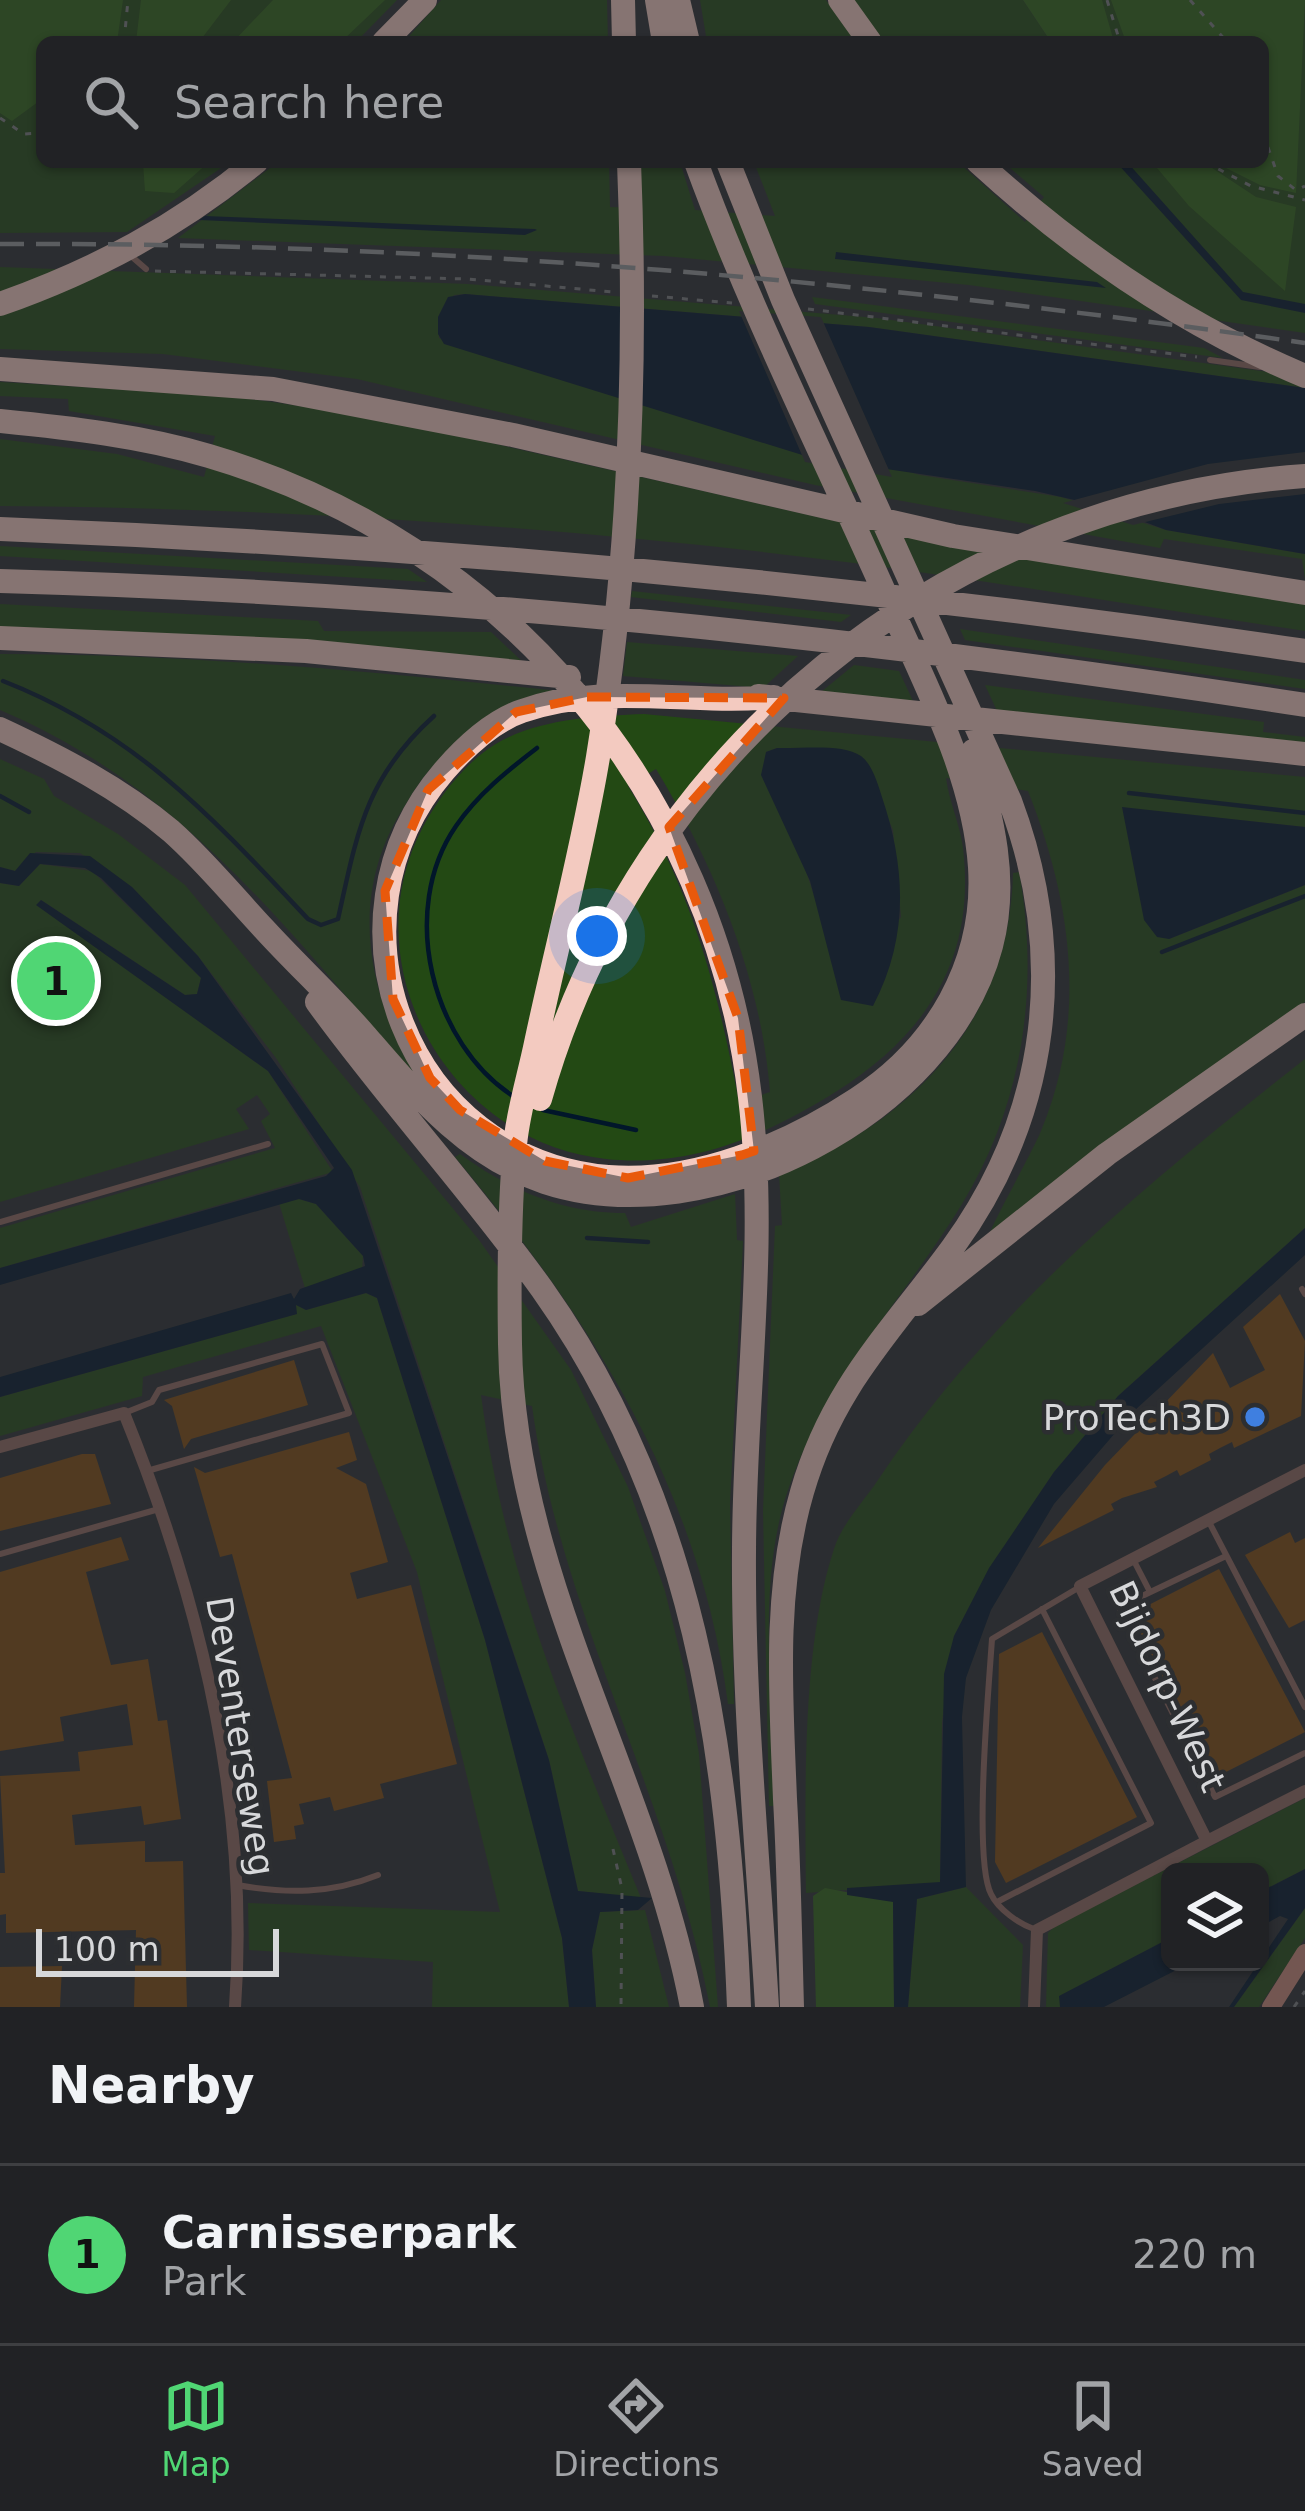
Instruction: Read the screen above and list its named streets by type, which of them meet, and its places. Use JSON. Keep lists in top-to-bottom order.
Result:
{
  "streets": {
    "street": ["Bijdorp-West", "Deventerseweg"]
  },
  "places": ["ProTech3D"],
  "scale_bar": "100 m",
  "page": {
    "search": "Search here",
    "pins": "1",
    "scale": "100 m",
    "heading": "Nearby",
    "list": [
      {
        "mark": "1",
        "name": "Carnisserpark",
        "note": "Park",
        "value": "220 m"
      }
    ],
    "nav": ["Map", "Directions", "Saved"]
  }
}
